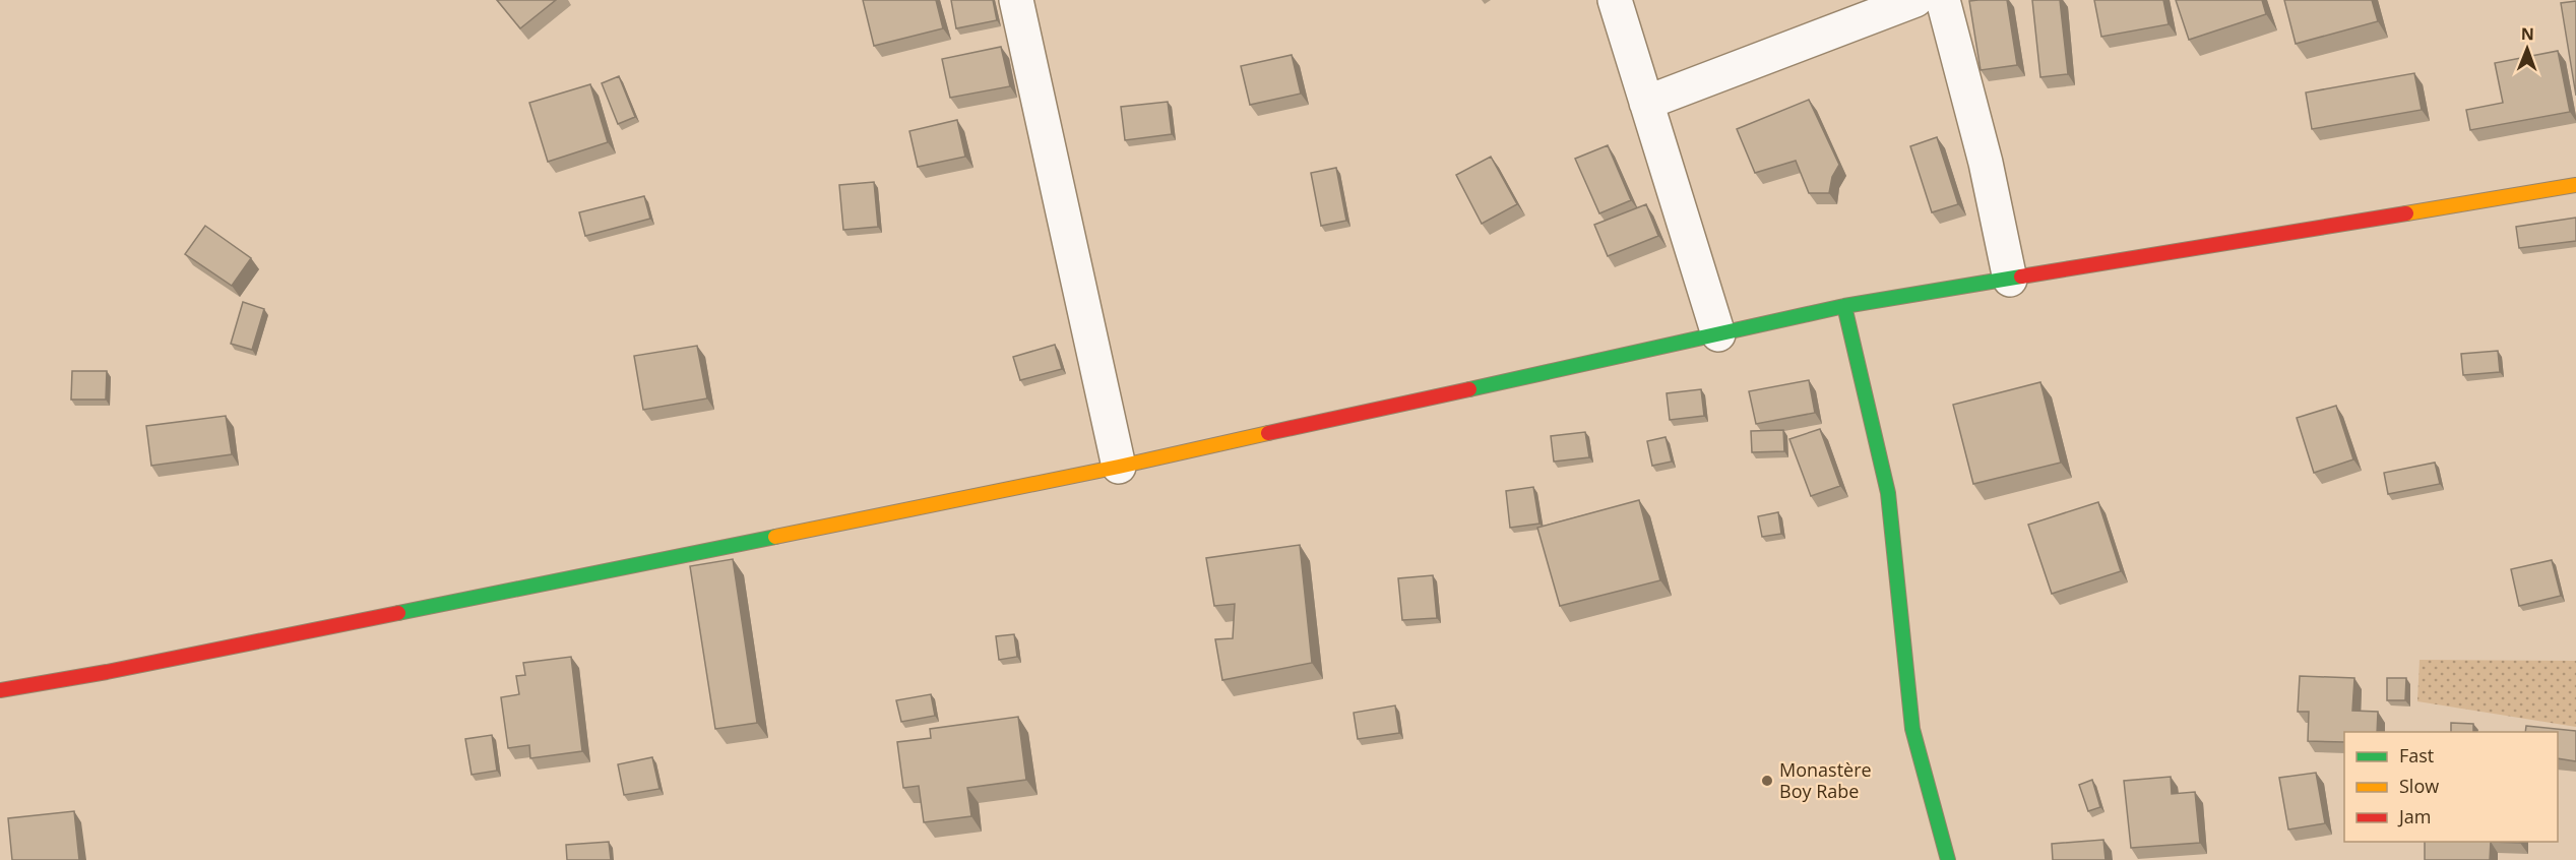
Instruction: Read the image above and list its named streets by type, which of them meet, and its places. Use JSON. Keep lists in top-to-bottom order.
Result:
{
  "places": ["Monastère Boy Rabe"],
  "legend": ["Fast", "Slow", "Jam"],
  "north": "top"
}
